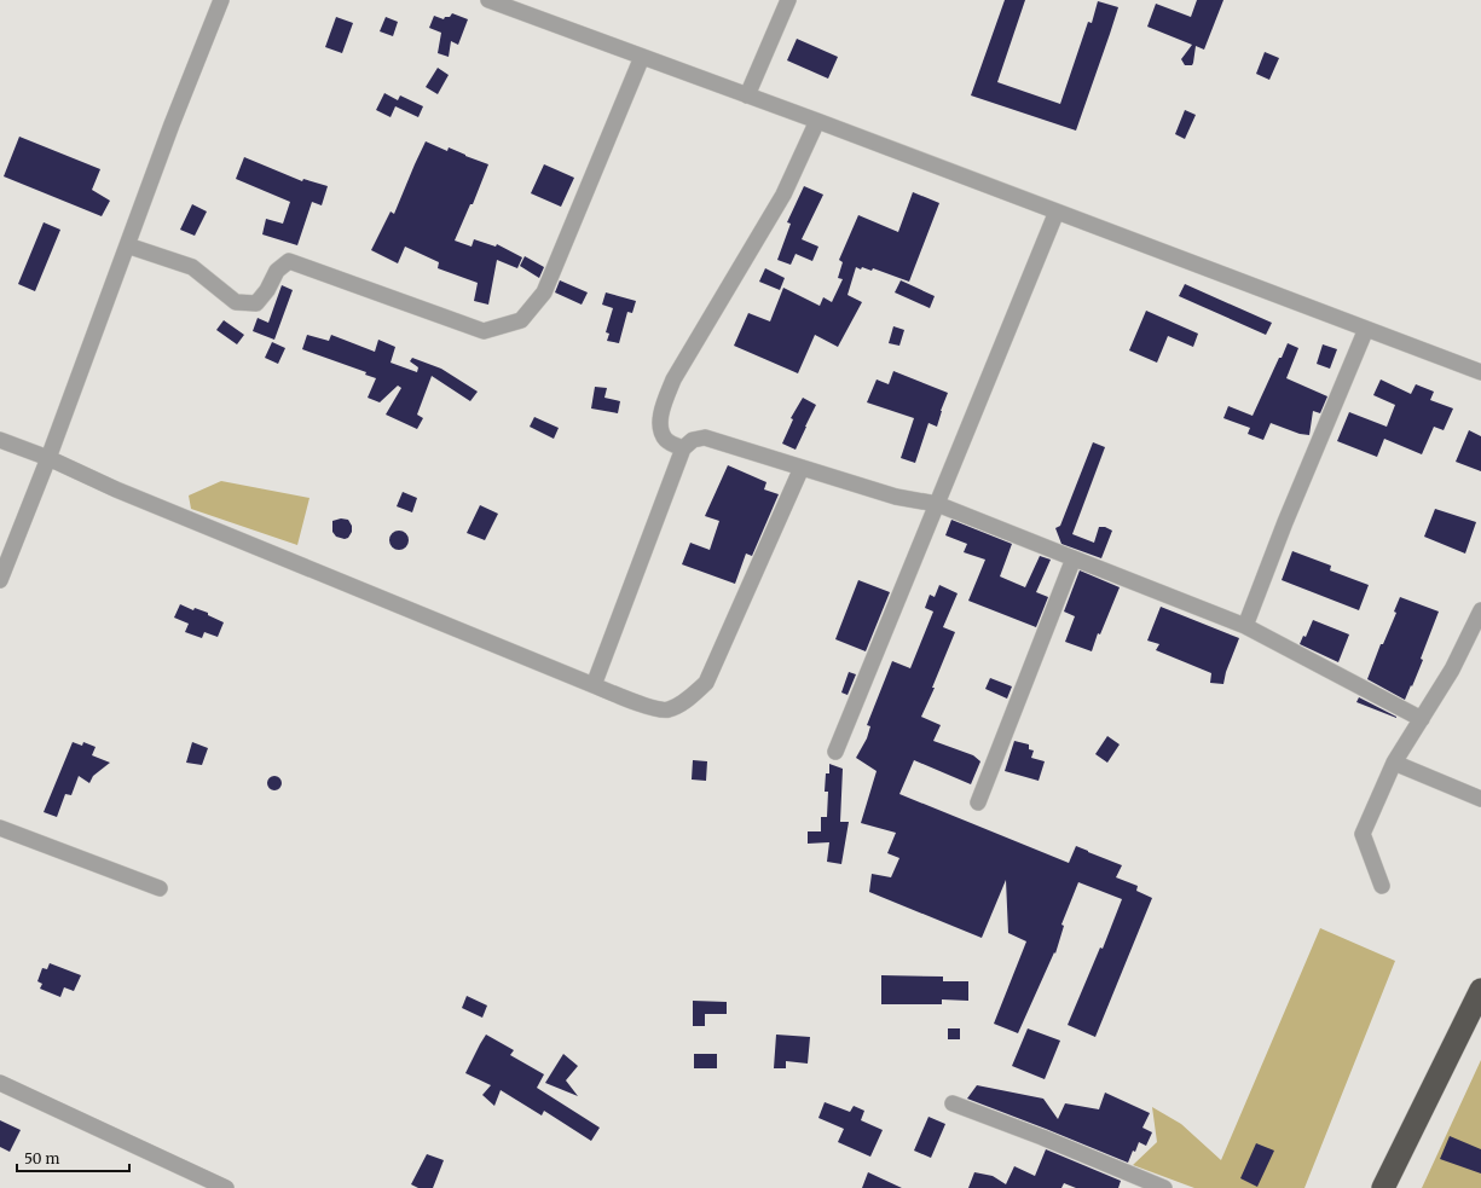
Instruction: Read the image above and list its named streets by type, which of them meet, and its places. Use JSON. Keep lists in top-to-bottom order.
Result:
{
  "scale_bar": "50 m"
}
